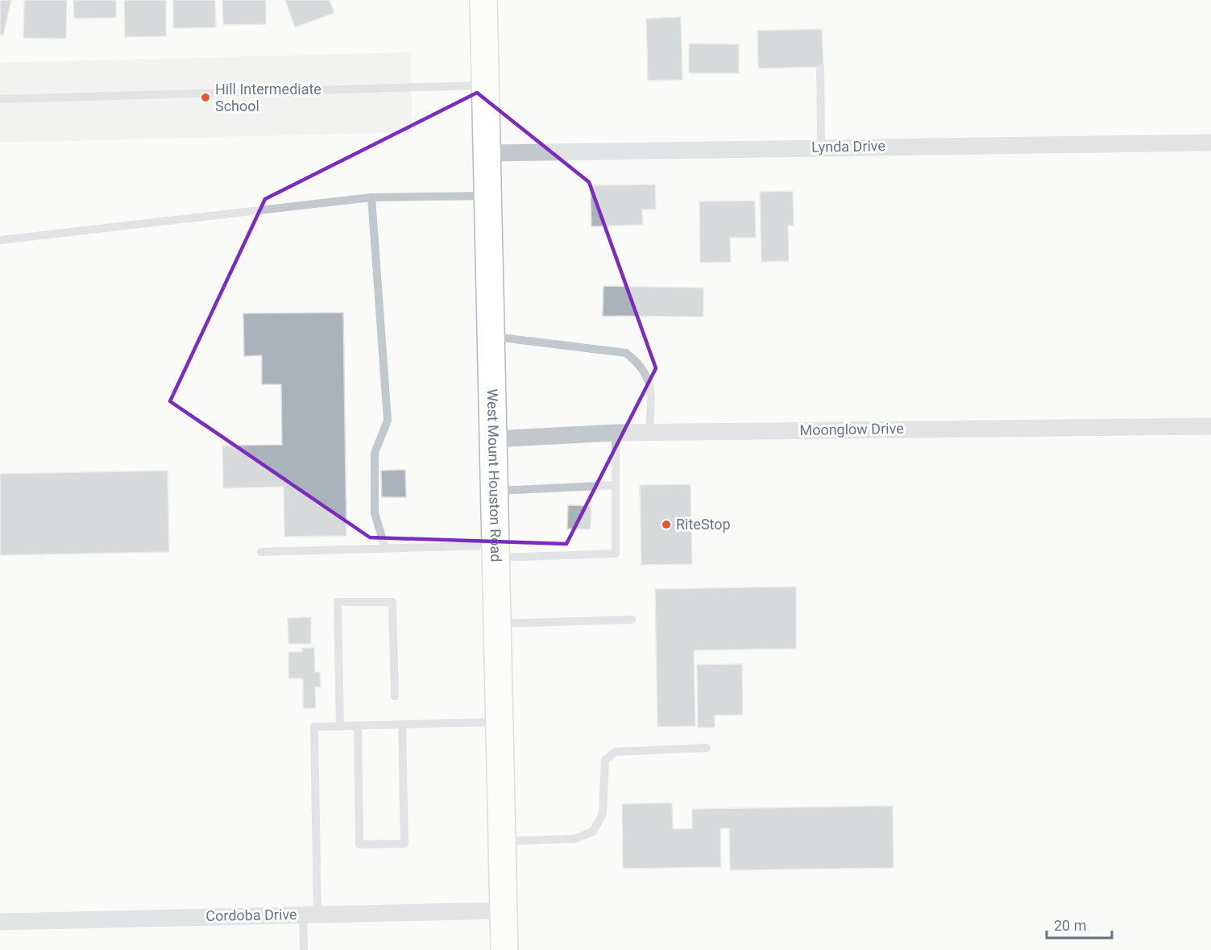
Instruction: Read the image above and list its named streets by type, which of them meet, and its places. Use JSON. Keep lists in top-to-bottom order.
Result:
{
  "streets": {
    "main road": ["West Mount Houston Road"],
    "street": ["Lynda Drive", "Moonglow Drive", "Cordoba Drive"]
  },
  "crossings": [
    ["Lynda Drive", "West Mount Houston Road"],
    ["Moonglow Drive", "West Mount Houston Road"],
    ["West Mount Houston Road", "Cordoba Drive"]
  ],
  "places": ["Hill Intermediate School", "RiteStop"],
  "scale_bar": "20 m"
}
